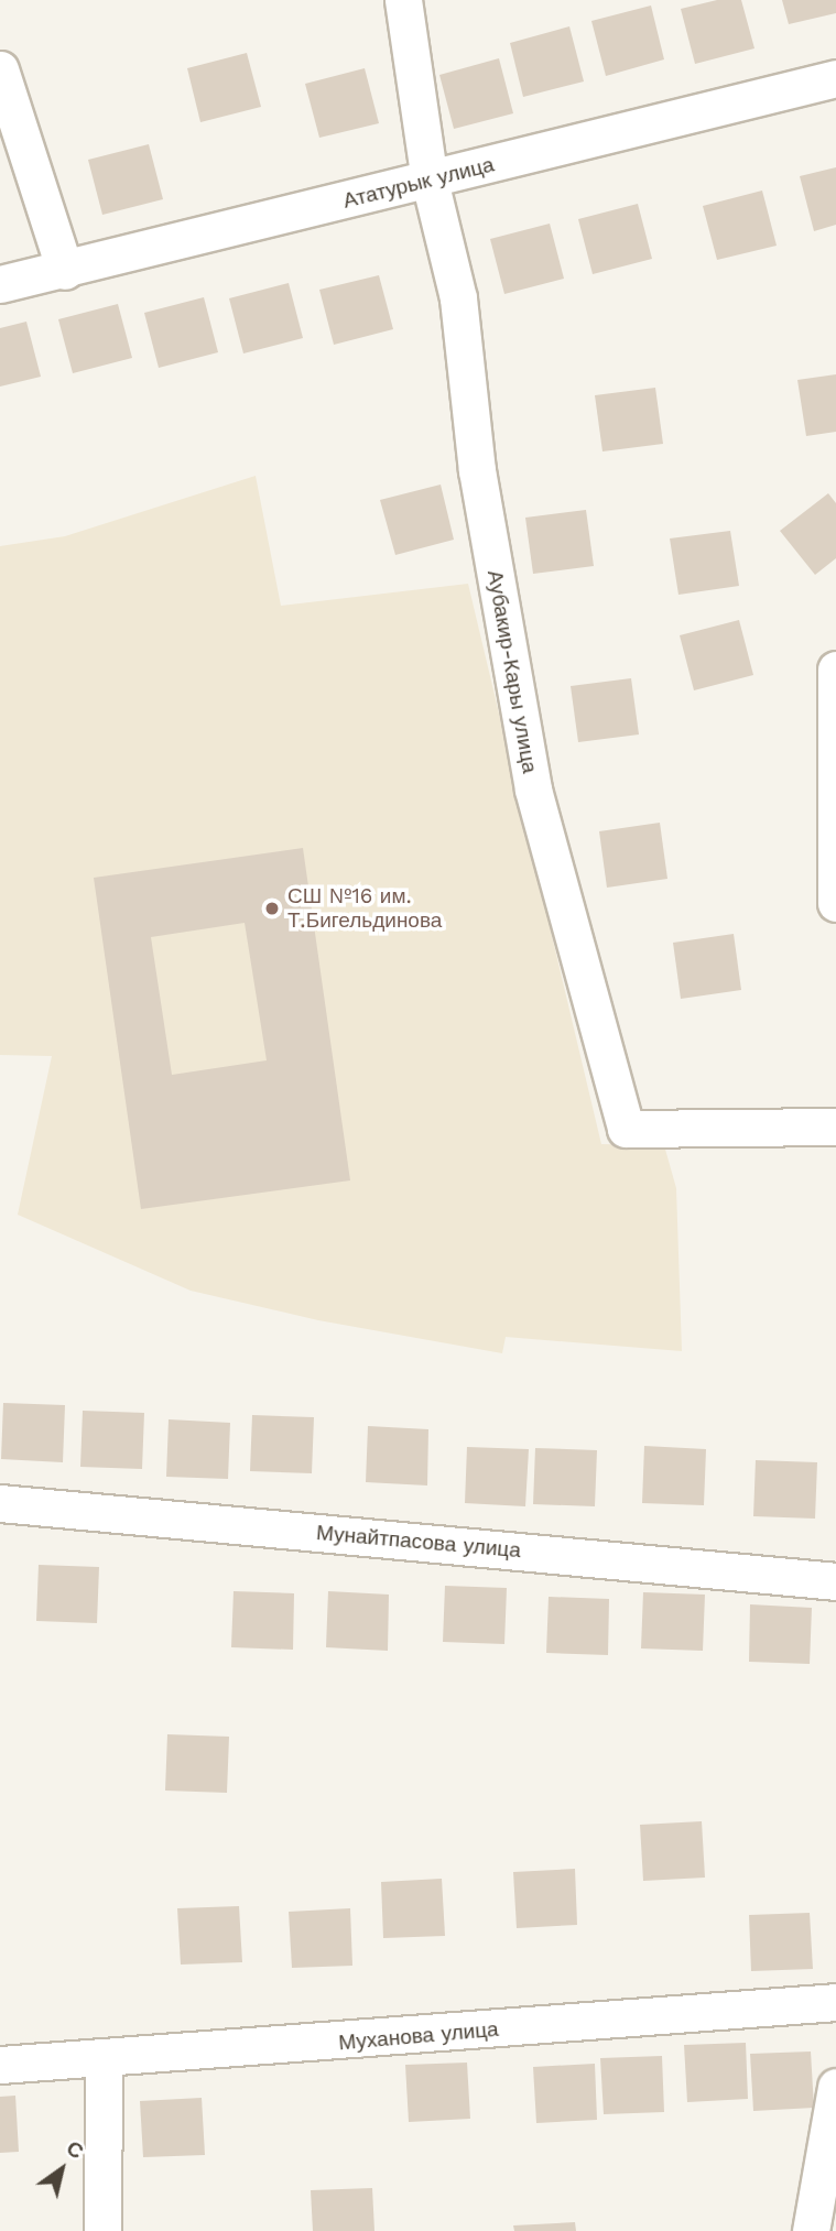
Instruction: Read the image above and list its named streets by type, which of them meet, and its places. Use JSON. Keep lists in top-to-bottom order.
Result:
{
  "streets": {
    "street": [
      "Ататурык улица",
      "Аубакир-Кары улица",
      "Мунайтпасова улица",
      "Муханова улица"
    ]
  },
  "crossings": [
    ["Ататурык улица", "Аубакир-Кары улица"]
  ],
  "places": ["СШ №16 им. Т.Бигельдинова"],
  "north": "top right"
}
